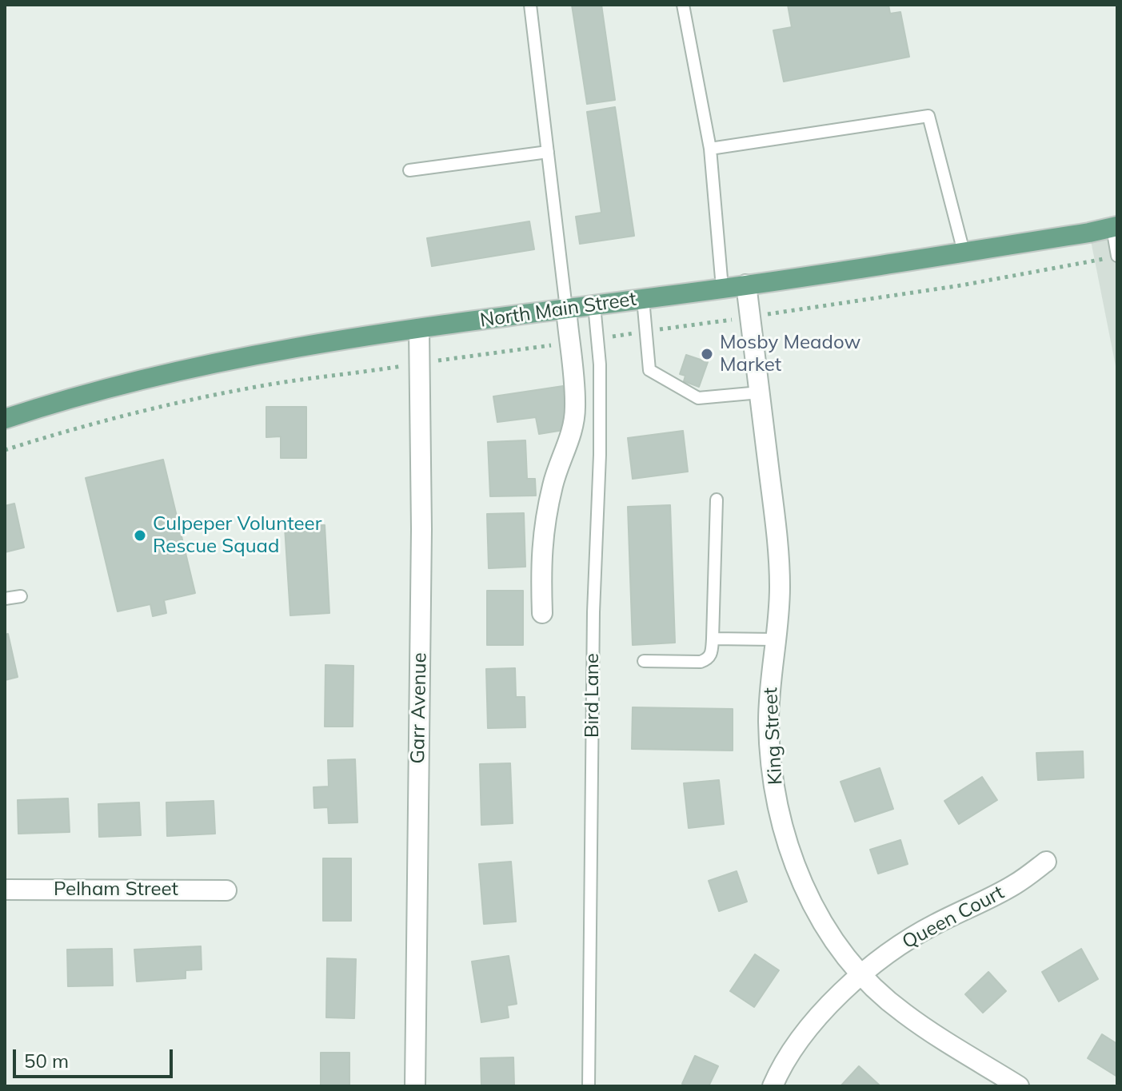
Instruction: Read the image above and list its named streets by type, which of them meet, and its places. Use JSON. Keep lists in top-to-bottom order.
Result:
{
  "streets": {
    "main road": ["North Main Street"],
    "street": [
      "Garr Avenue",
      "King Street",
      "Pelham Street",
      "Queen Court"
    ],
    "lane": ["Bird Lane"]
  },
  "crossings": [
    ["North Main Street", "Bird Lane"],
    ["North Main Street", "Garr Avenue"],
    ["North Main Street", "King Street"],
    ["King Street", "Queen Court"]
  ],
  "places": ["Mosby Meadow Market", "Culpeper Volunteer Rescue Squad"],
  "scale_bar": "50 m"
}
